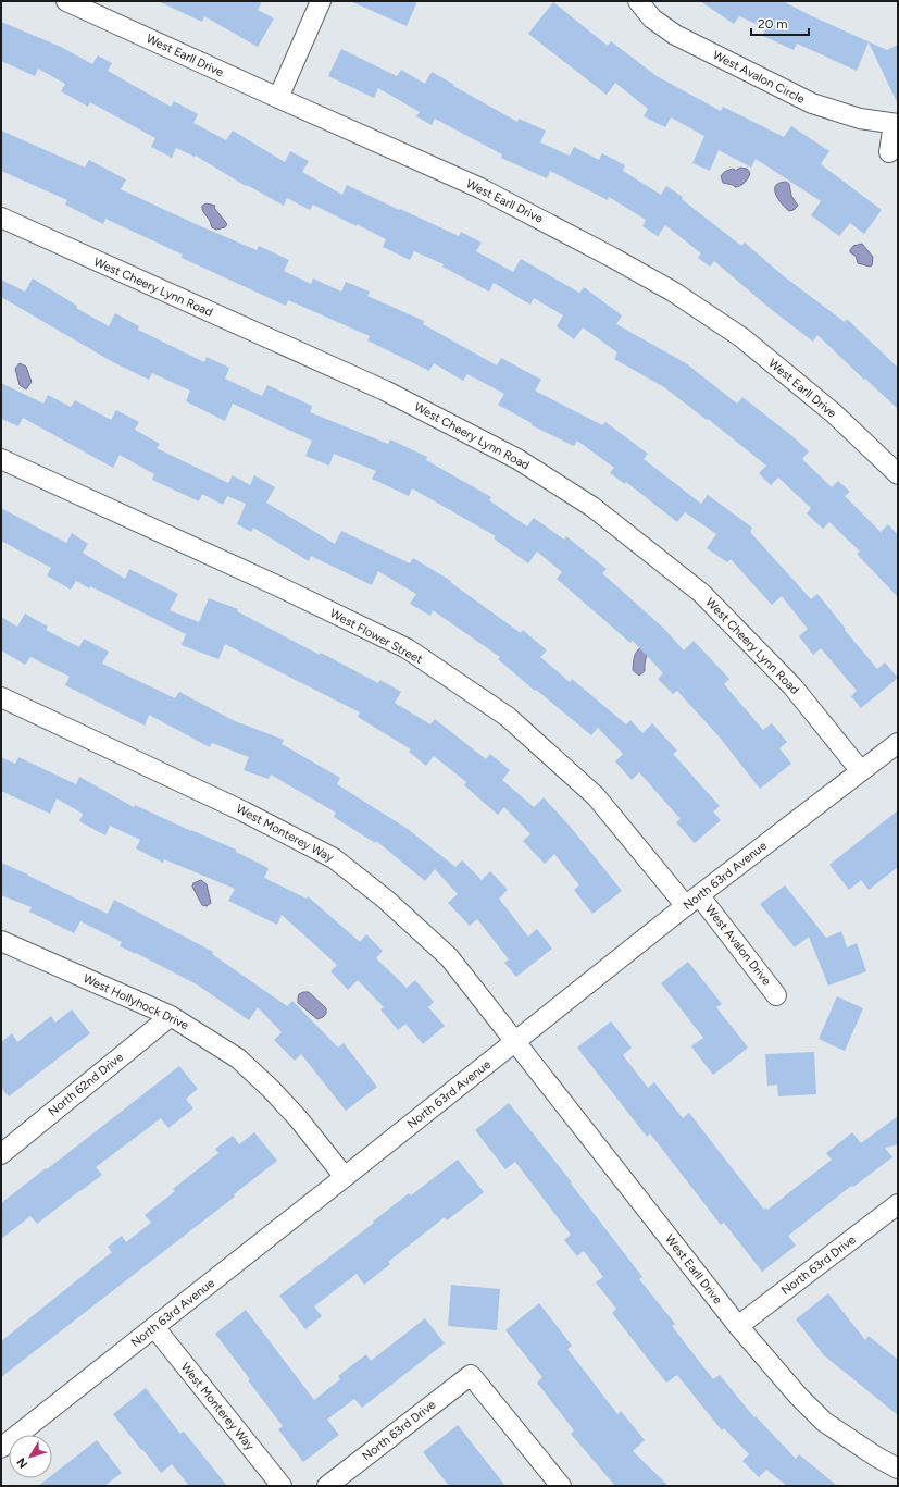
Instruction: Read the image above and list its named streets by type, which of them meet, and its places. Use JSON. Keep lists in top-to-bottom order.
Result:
{
  "streets": {
    "street": [
      "West Earll Drive",
      "West Avalon Circle",
      "West Cheery Lynn Road",
      "West Flower Street",
      "West Monterey Way",
      "North 63rd Avenue",
      "West Avalon Drive",
      "West Hollyhock Drive",
      "North 62nd Drive",
      "North 63rd Drive"
    ]
  },
  "crossings": [
    ["West Earll Drive", "West Monterey Way"],
    ["West Earll Drive", "North 63rd Avenue"],
    ["West Earll Drive", "North 63rd Drive"],
    ["West Cheery Lynn Road", "North 63rd Avenue"],
    ["West Flower Street", "North 63rd Avenue"],
    ["West Flower Street", "West Avalon Drive"],
    ["West Monterey Way", "North 63rd Avenue"],
    ["North 63rd Avenue", "West Avalon Drive"],
    ["North 63rd Avenue", "West Hollyhock Drive"],
    ["West Hollyhock Drive", "North 62nd Drive"]
  ],
  "scale_bar": "20 m",
  "north": "bottom left"
}
